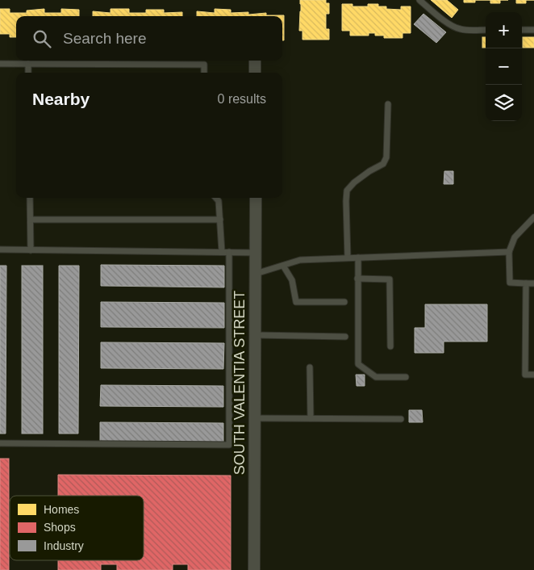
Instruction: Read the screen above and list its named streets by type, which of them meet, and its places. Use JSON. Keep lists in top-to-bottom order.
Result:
{
  "streets": {
    "street": ["SOUTH VALENTIA STREET"]
  },
  "legend": ["Homes", "Shops", "Industry"],
  "page": {
    "map_buttons": ["+", "−"],
    "search": "Search here",
    "heading": ["Nearby", "0 results"]
  }
}
